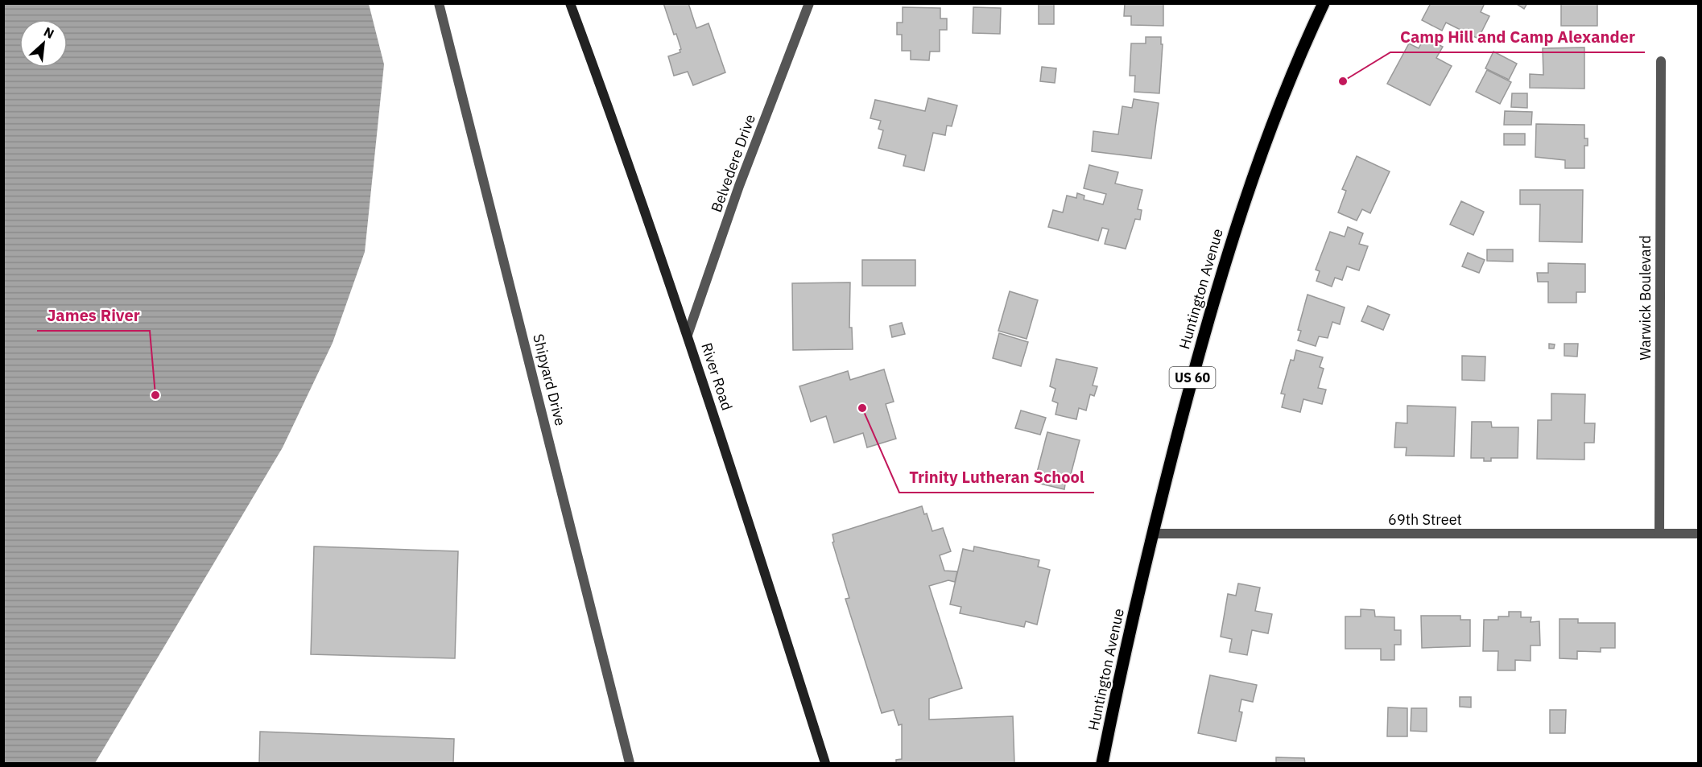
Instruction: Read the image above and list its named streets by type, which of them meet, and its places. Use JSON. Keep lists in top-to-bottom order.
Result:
{
  "streets": {
    "main road": ["Huntington Avenue", "US 60"],
    "street": [
      "Belvedere Drive",
      "Warwick Boulevard",
      "River Road",
      "Shipyard Drive",
      "69th Street"
    ]
  },
  "crossings": [
    ["Belvedere Drive", "River Road"],
    ["Huntington Avenue", "69th Street"],
    ["Warwick Boulevard", "69th Street"]
  ],
  "places": ["Camp Hill and Camp Alexander", "James River", "Trinity Lutheran School"],
  "north": "top right"
}
